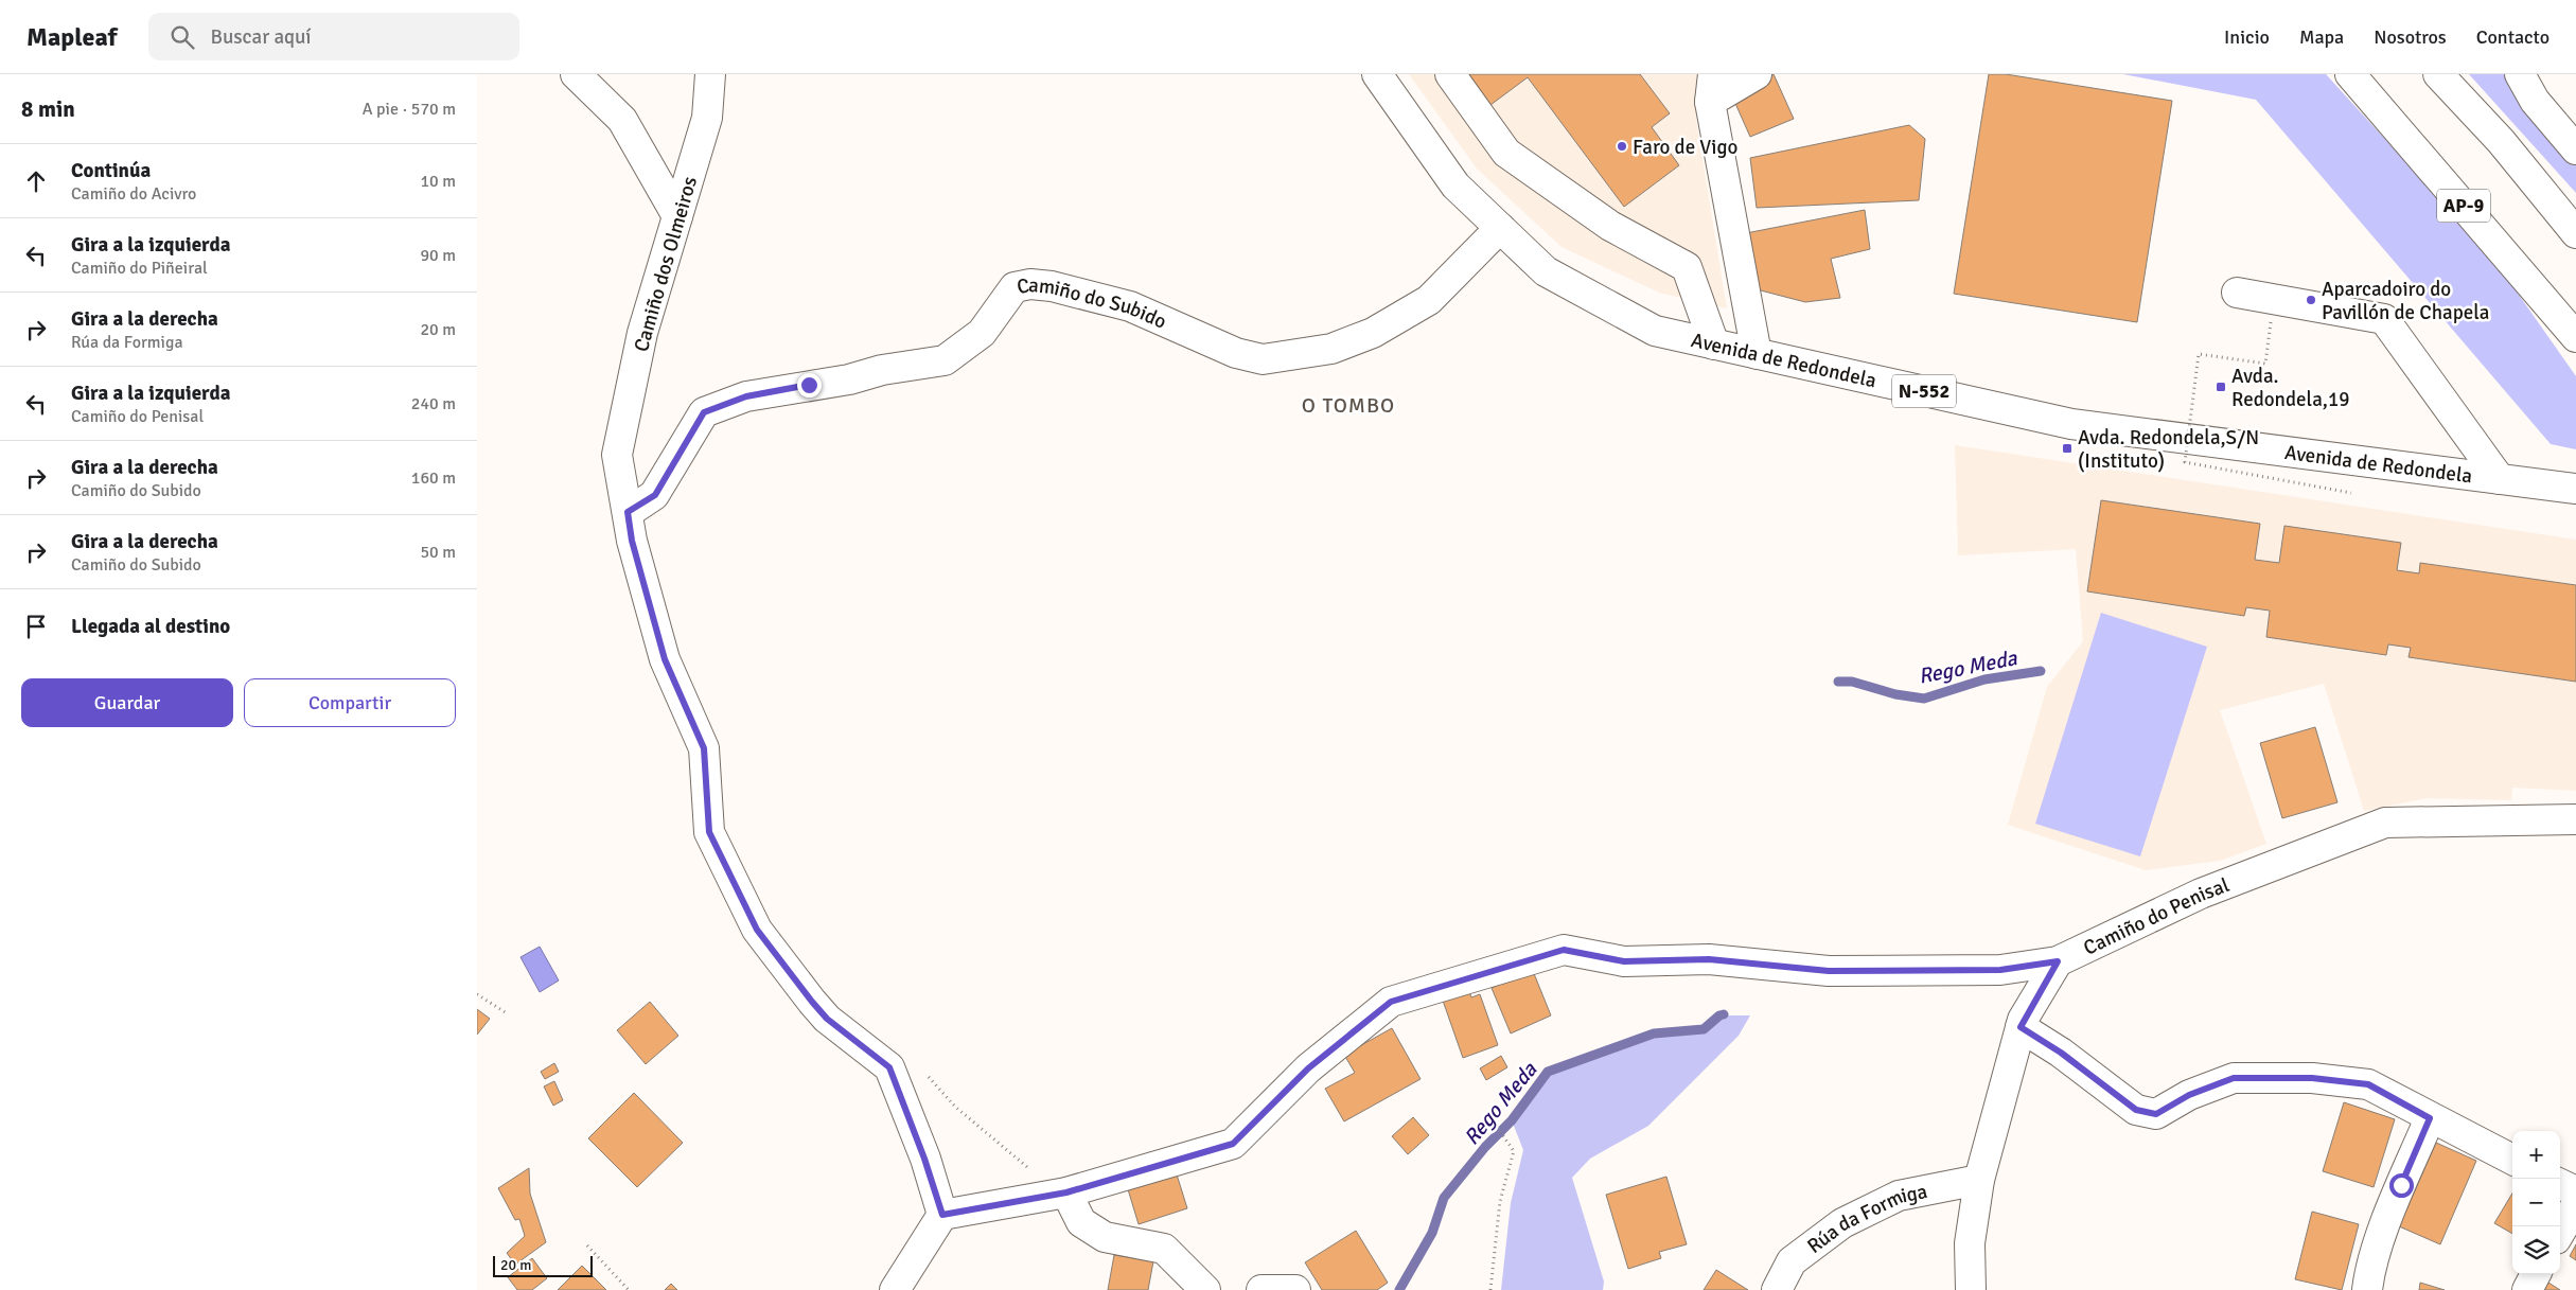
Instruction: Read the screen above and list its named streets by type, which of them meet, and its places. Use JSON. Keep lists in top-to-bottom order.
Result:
{
  "streets": {
    "main road": [
      "AP-9",
      "Camiño dos Olmeiros",
      "Camiño do Subido",
      "Avenida de Redondela",
      "N-552",
      "Camiño do Penisal",
      "Rúa da Formiga"
    ]
  },
  "crossings": [
    ["Camiño dos Olmeiros", "Camiño do Subido"],
    ["Camiño do Subido", "Avenida de Redondela"]
  ],
  "districts": ["O TOMBO"],
  "water": ["Rego Meda"],
  "places": {
    "other": ["Faro de Vigo", "Aparcadoiro do Pavillón de Chapela"],
    "transit": ["Avda. Redondela,19", "Avda. Redondela,S/N (Instituto)"]
  },
  "scale_bar": "20 m",
  "page": {
    "header": "Mapleaf",
    "search": "Buscar aquí",
    "nav": [
      "Inicio",
      "Mapa",
      "Nosotros",
      "Contacto"
    ],
    "heading": ["8 min", "A pie · 570 m"],
    "list": [
      ["Continúa", "Camiño do Acivro", "10 m"],
      ["Gira a la izquierda", "Camiño do Piñeiral", "90 m"],
      ["Gira a la derecha", "Rúa da Formiga", "20 m"],
      ["Gira a la izquierda", "Camiño do Penisal", "240 m"],
      ["Gira a la derecha", "Camiño do Subido", "160 m"],
      ["Gira a la derecha", "Camiño do Subido", "50 m"],
      "Llegada al destino"
    ],
    "buttons": ["Guardar", "Compartir"],
    "map_buttons": ["+", "−"],
    "scale": "20 m"
  }
}
